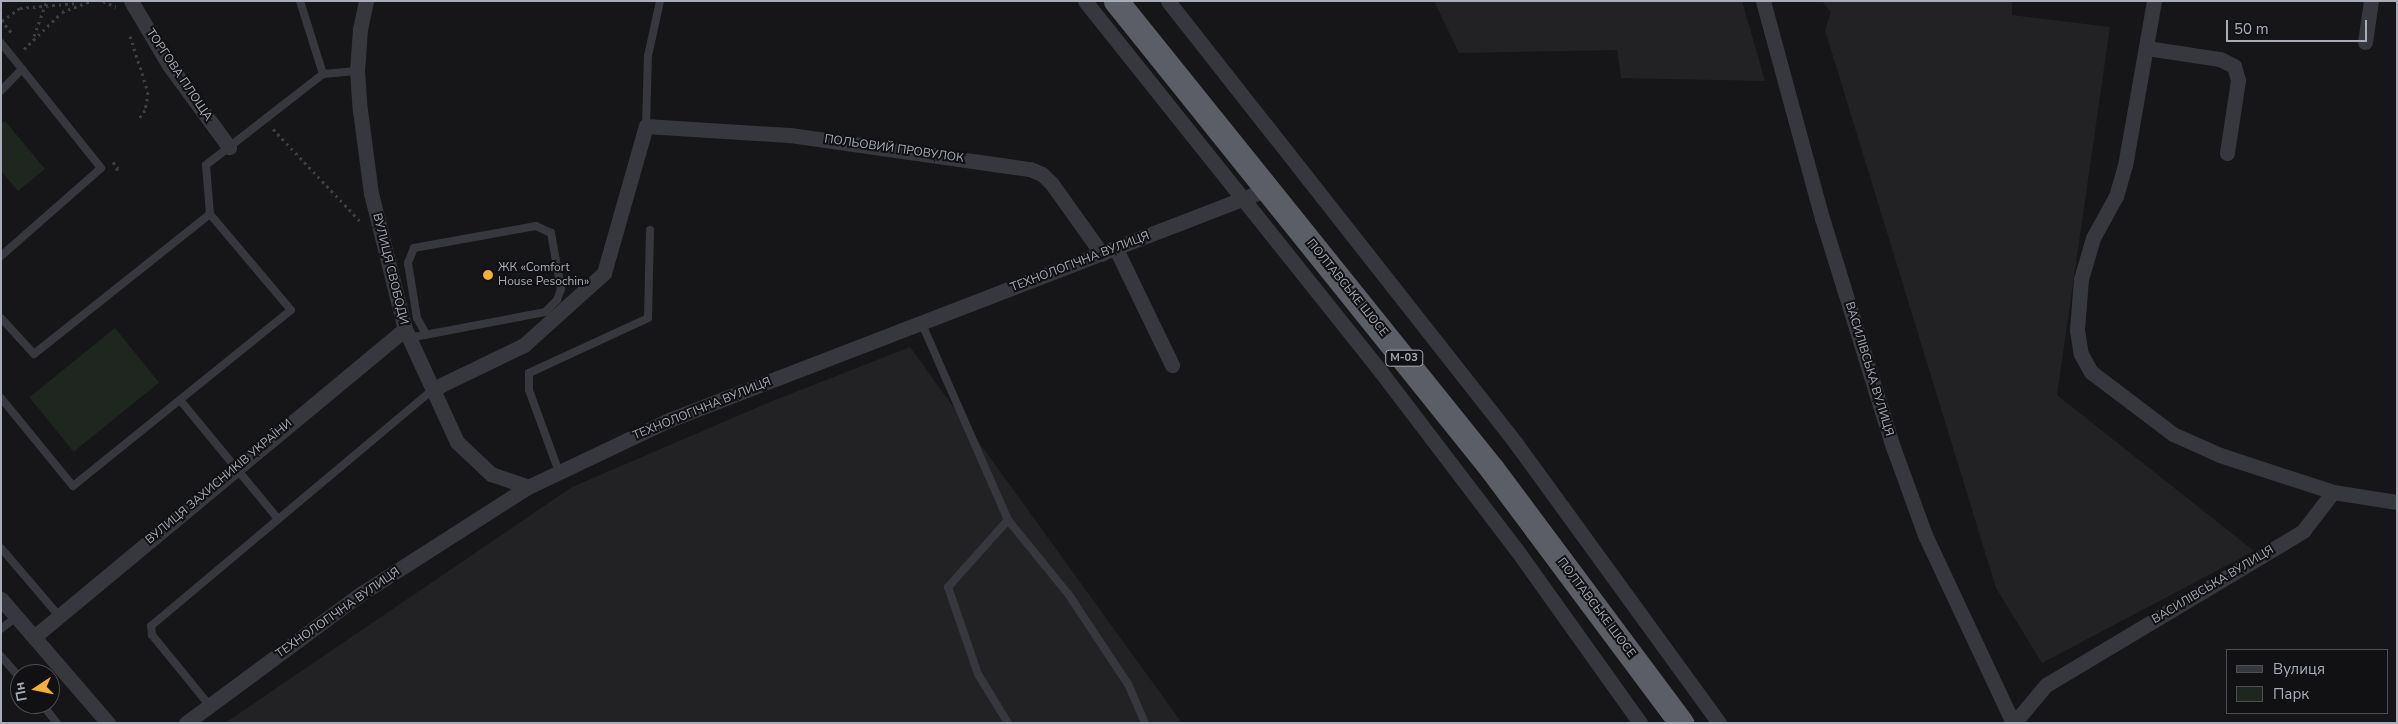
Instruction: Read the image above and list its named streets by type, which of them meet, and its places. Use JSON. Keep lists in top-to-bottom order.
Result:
{
  "streets": {
    "highway": ["ПОЛТАВСЬКЕ ШОСЕ", "М-03"],
    "street": [
      "ТОРГОВА ПЛОЩА",
      "ПОЛЬОВИЙ ПРОВУЛОК",
      "ТЕХНОЛОГІЧНА ВУЛИЦЯ",
      "ВУЛИЦЯ СВОБОДИ",
      "ВАСИЛІВСЬКА ВУЛИЦЯ",
      "ВУЛИЦЯ ЗАХИСНИКІВ УКРАЇНИ"
    ]
  },
  "crossings": [
    ["ПОЛЬОВИЙ ПРОВУЛОК", "ТЕХНОЛОГІЧНА ВУЛИЦЯ"],
    ["ТЕХНОЛОГІЧНА ВУЛИЦЯ", "ВУЛИЦЯ СВОБОДИ"],
    ["ТЕХНОЛОГІЧНА ВУЛИЦЯ", "ПОЛТАВСЬКЕ ШОСЕ"],
    ["ВУЛИЦЯ СВОБОДИ", "ВУЛИЦЯ ЗАХИСНИКІВ УКРАЇНИ"]
  ],
  "places": ["ЖК «Comfort House Pesochin»"],
  "legend": ["Вулиця", "Парк"],
  "scale_bar": "50 m",
  "north": "left"
}
